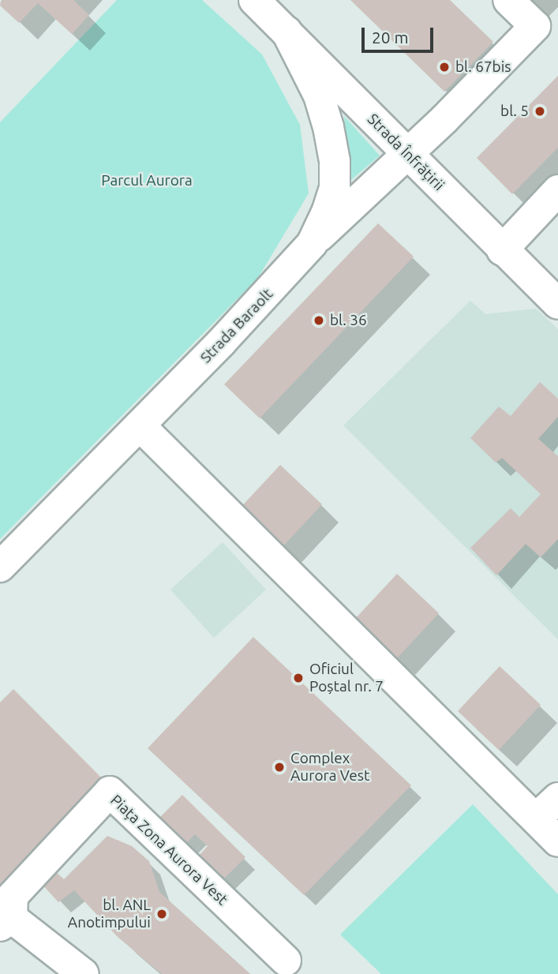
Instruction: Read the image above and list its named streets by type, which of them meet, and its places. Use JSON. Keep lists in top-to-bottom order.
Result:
{
  "streets": {
    "street": ["Strada Înfrățirii", "Strada Baraolt", "Piața Zona Aurora Vest"]
  },
  "crossings": [
    ["Strada Înfrățirii", "Strada Baraolt"]
  ],
  "parks": ["Parcul Aurora"],
  "places": [
    "bl. 67bis",
    "bl. 5",
    "bl. 36",
    "Oficiul Poștal nr. 7",
    "Complex Aurora Vest",
    "bl. ANL Anotimpului"
  ],
  "scale_bar": "20 m"
}
